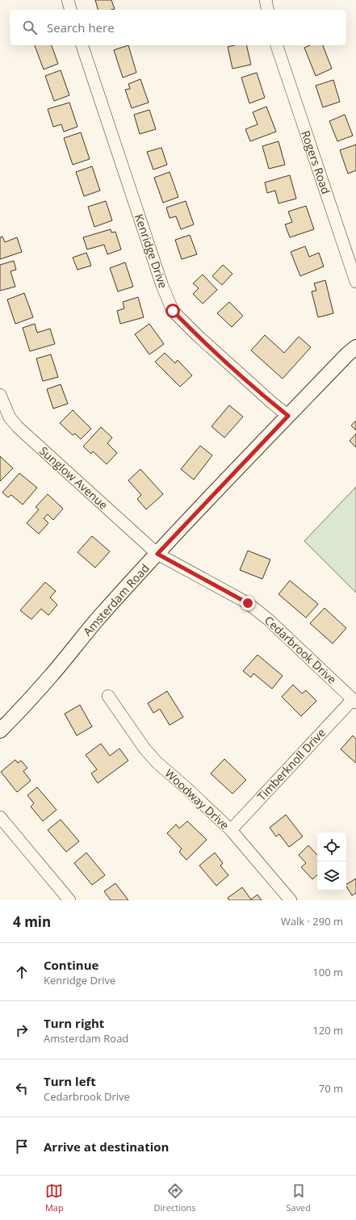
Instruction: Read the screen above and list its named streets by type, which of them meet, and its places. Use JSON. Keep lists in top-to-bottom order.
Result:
{
  "streets": {
    "main road": ["Amsterdam Road"],
    "street": [
      "Rogers Road",
      "Kenridge Drive",
      "Sunglow Avenue",
      "Cedarbrook Drive",
      "Timberknoll Drive",
      "Woodway Drive"
    ]
  },
  "crossings": [
    ["Kenridge Drive", "Amsterdam Road"],
    ["Sunglow Avenue", "Amsterdam Road"],
    ["Sunglow Avenue", "Cedarbrook Drive"],
    ["Amsterdam Road", "Cedarbrook Drive"],
    ["Cedarbrook Drive", "Timberknoll Drive"],
    ["Timberknoll Drive", "Woodway Drive"]
  ],
  "page": {
    "search": "Search here",
    "heading": ["4 min", "Walk · 290 m"],
    "list": [
      ["Continue", "Kenridge Drive", "100 m"],
      ["Turn right", "Amsterdam Road", "120 m"],
      ["Turn left", "Cedarbrook Drive", "70 m"],
      "Arrive at destination"
    ],
    "nav": ["Map", "Directions", "Saved"]
  }
}
